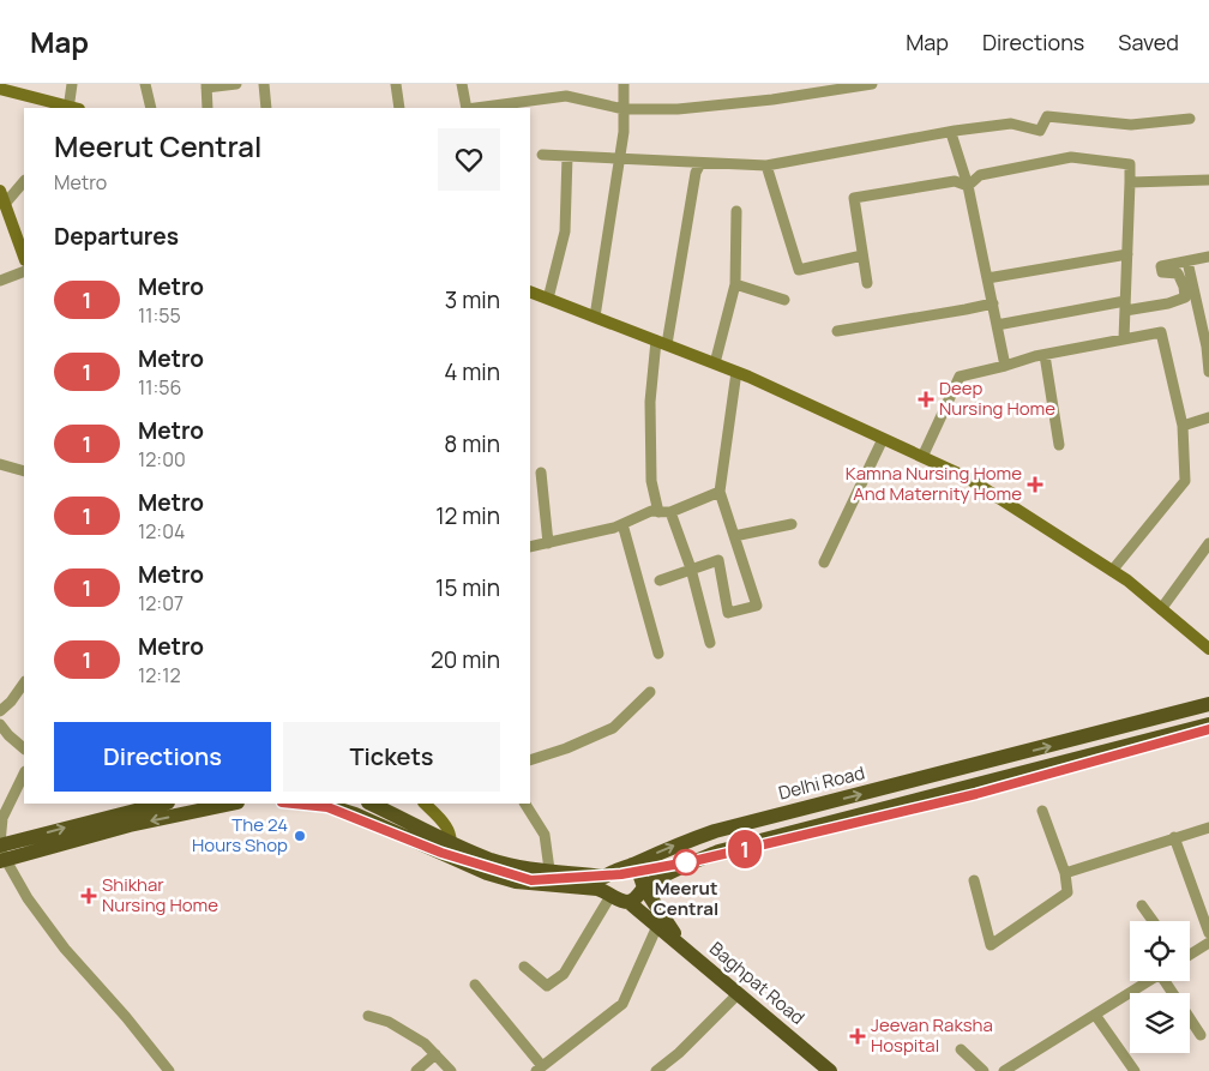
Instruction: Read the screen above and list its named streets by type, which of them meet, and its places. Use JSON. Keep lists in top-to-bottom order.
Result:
{
  "streets": {
    "main road": ["Delhi Road", "Baghpat Road"]
  },
  "crossings": [
    ["Delhi Road", "Baghpat Road"]
  ],
  "places": {
    "health": [
      "Deep Nursing Home",
      "Kamna Nursing Home And Maternity Home",
      "Shikhar Nursing Home",
      "Jeevan Raksha Hospital"
    ],
    "other": ["The 24 Hours Shop", "Meerut Central"]
  },
  "lines": ["metro line 1"],
  "page": {
    "header": "Map",
    "nav": ["Map", "Directions", "Saved"],
    "on_map": "1",
    "heading": [
      ["Meerut Central", "Metro"],
      "Departures"
    ],
    "list": [
      {
        "mark": "1",
        "name": "Metro",
        "note": "11:55",
        "value": "3 min"
      },
      {
        "mark": "1",
        "name": "Metro",
        "note": "11:56",
        "value": "4 min"
      },
      {
        "mark": "1",
        "name": "Metro",
        "note": "12:00",
        "value": "8 min"
      },
      {
        "mark": "1",
        "name": "Metro",
        "note": "12:04",
        "value": "12 min"
      },
      {
        "mark": "1",
        "name": "Metro",
        "note": "12:07",
        "value": "15 min"
      },
      {
        "mark": "1",
        "name": "Metro",
        "note": "12:12",
        "value": "20 min"
      }
    ],
    "buttons": ["Directions", "Tickets"]
  }
}
